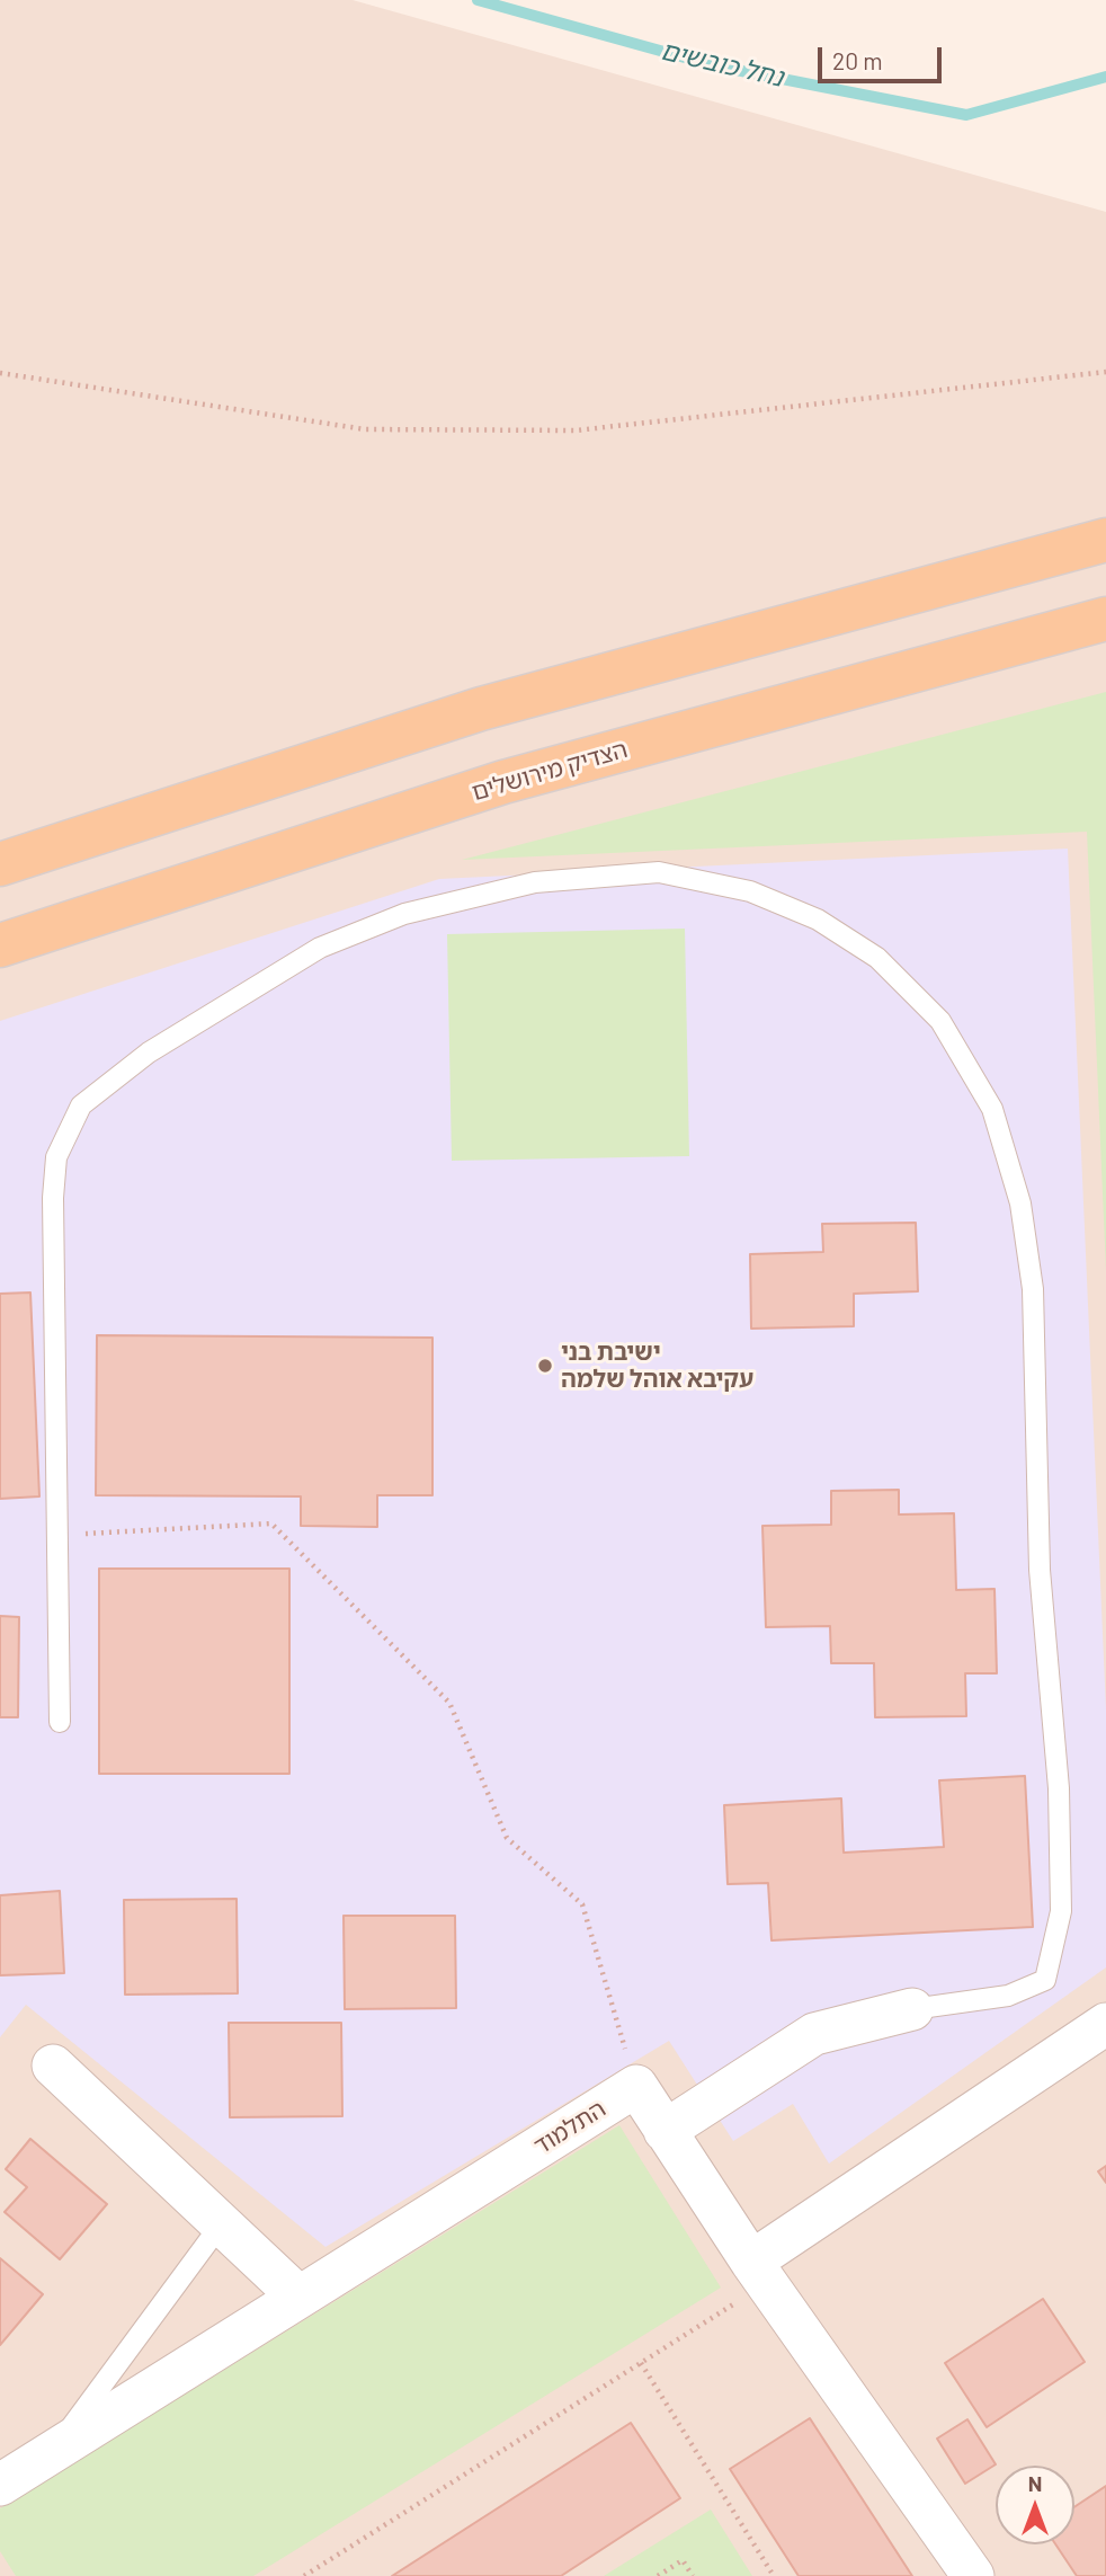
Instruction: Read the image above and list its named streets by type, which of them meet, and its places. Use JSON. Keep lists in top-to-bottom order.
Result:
{
  "streets": {
    "main road": ["הצדיק מירושלים"],
    "street": ["התלמוד"]
  },
  "water": ["נחל כובשים"],
  "places": ["ישיבת בני עקיבא אוהל שלמה"],
  "scale_bar": "20 m",
  "north": "top"
}
